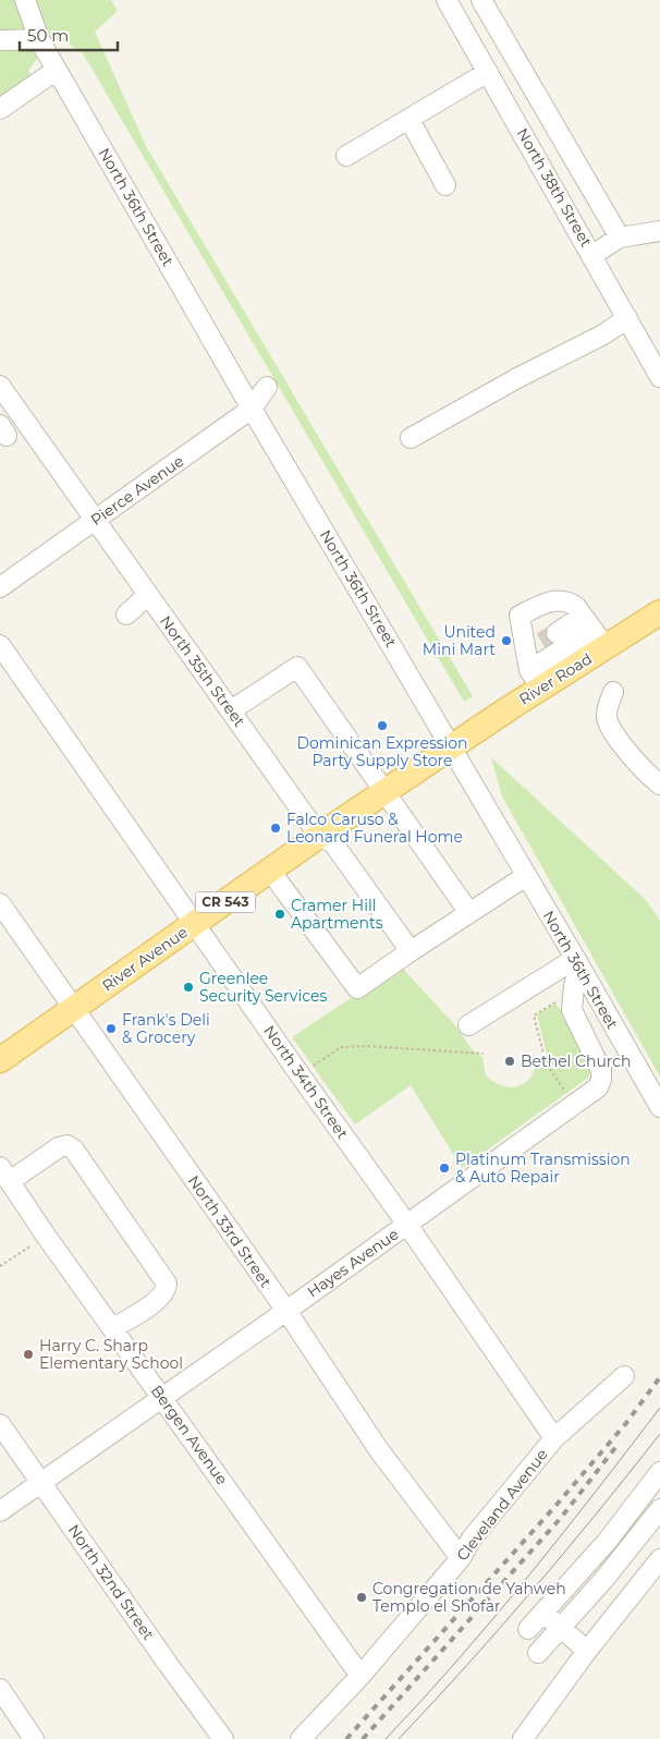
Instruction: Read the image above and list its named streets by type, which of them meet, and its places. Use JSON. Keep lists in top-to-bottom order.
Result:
{
  "streets": {
    "main road": ["River Road", "CR 543", "River Avenue"],
    "street": [
      "North 38th Street",
      "North 36th Street",
      "Pierce Avenue",
      "North 35th Street",
      "North 34th Street",
      "North 33rd Street",
      "Hayes Avenue",
      "Bergen Avenue",
      "Cleveland Avenue",
      "North 32nd Street"
    ]
  },
  "crossings": [
    ["North 36th Street", "Pierce Avenue"],
    ["North 36th Street", "River Road"],
    ["North 36th Street", "River Avenue"],
    ["Pierce Avenue", "North 35th Street"],
    ["North 35th Street", "River Avenue"],
    ["River Road", "River Avenue"],
    ["River Avenue", "North 34th Street"],
    ["River Avenue", "North 33rd Street"],
    ["North 34th Street", "Hayes Avenue"],
    ["North 34th Street", "Cleveland Avenue"],
    ["North 33rd Street", "Hayes Avenue"],
    ["North 33rd Street", "Cleveland Avenue"],
    ["Hayes Avenue", "Bergen Avenue"],
    ["Hayes Avenue", "North 32nd Street"],
    ["Bergen Avenue", "Cleveland Avenue"]
  ],
  "places": [
    "United Mini Mart",
    "Dominican Expression Party Supply Store",
    "Falco Caruso & Leonard Funeral Home",
    "Cramer Hill Apartments",
    "Greenlee Security Services",
    "Frank's Deli & Grocery",
    "Bethel Church",
    "Platinum Transmission & Auto Repair",
    "Harry C. Sharp Elementary School",
    "Congregation de Yahweh Templo el Shofar"
  ],
  "scale_bar": "50 m"
}
